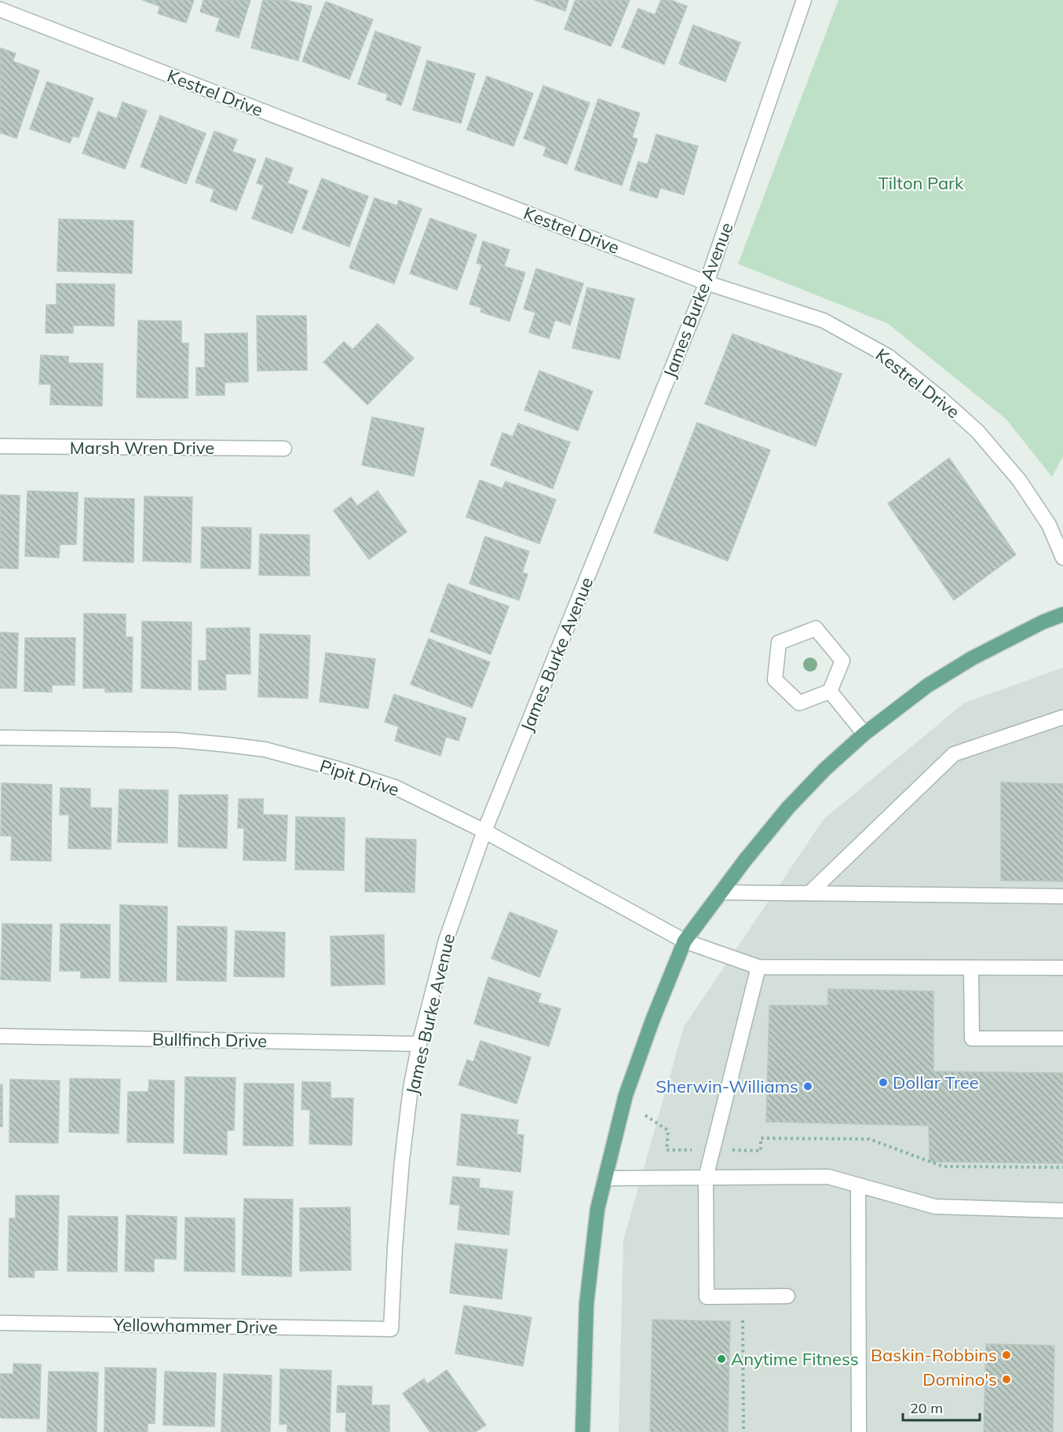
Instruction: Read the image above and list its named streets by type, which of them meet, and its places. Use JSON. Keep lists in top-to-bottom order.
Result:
{
  "streets": {
    "street": [
      "Kestrel Drive",
      "James Burke Avenue",
      "Marsh Wren Drive",
      "Pipit Drive",
      "Bullfinch Drive",
      "Yellowhammer Drive"
    ]
  },
  "crossings": [
    ["Kestrel Drive", "James Burke Avenue"],
    ["James Burke Avenue", "Pipit Drive"],
    ["James Burke Avenue", "Bullfinch Drive"],
    ["James Burke Avenue", "Yellowhammer Drive"]
  ],
  "parks": ["Tilton Park"],
  "places": [
    "Dollar Tree",
    "Sherwin-Williams",
    "Baskin-Robbins",
    "Anytime Fitness",
    "Domino's"
  ],
  "scale_bar": "20 m"
}
